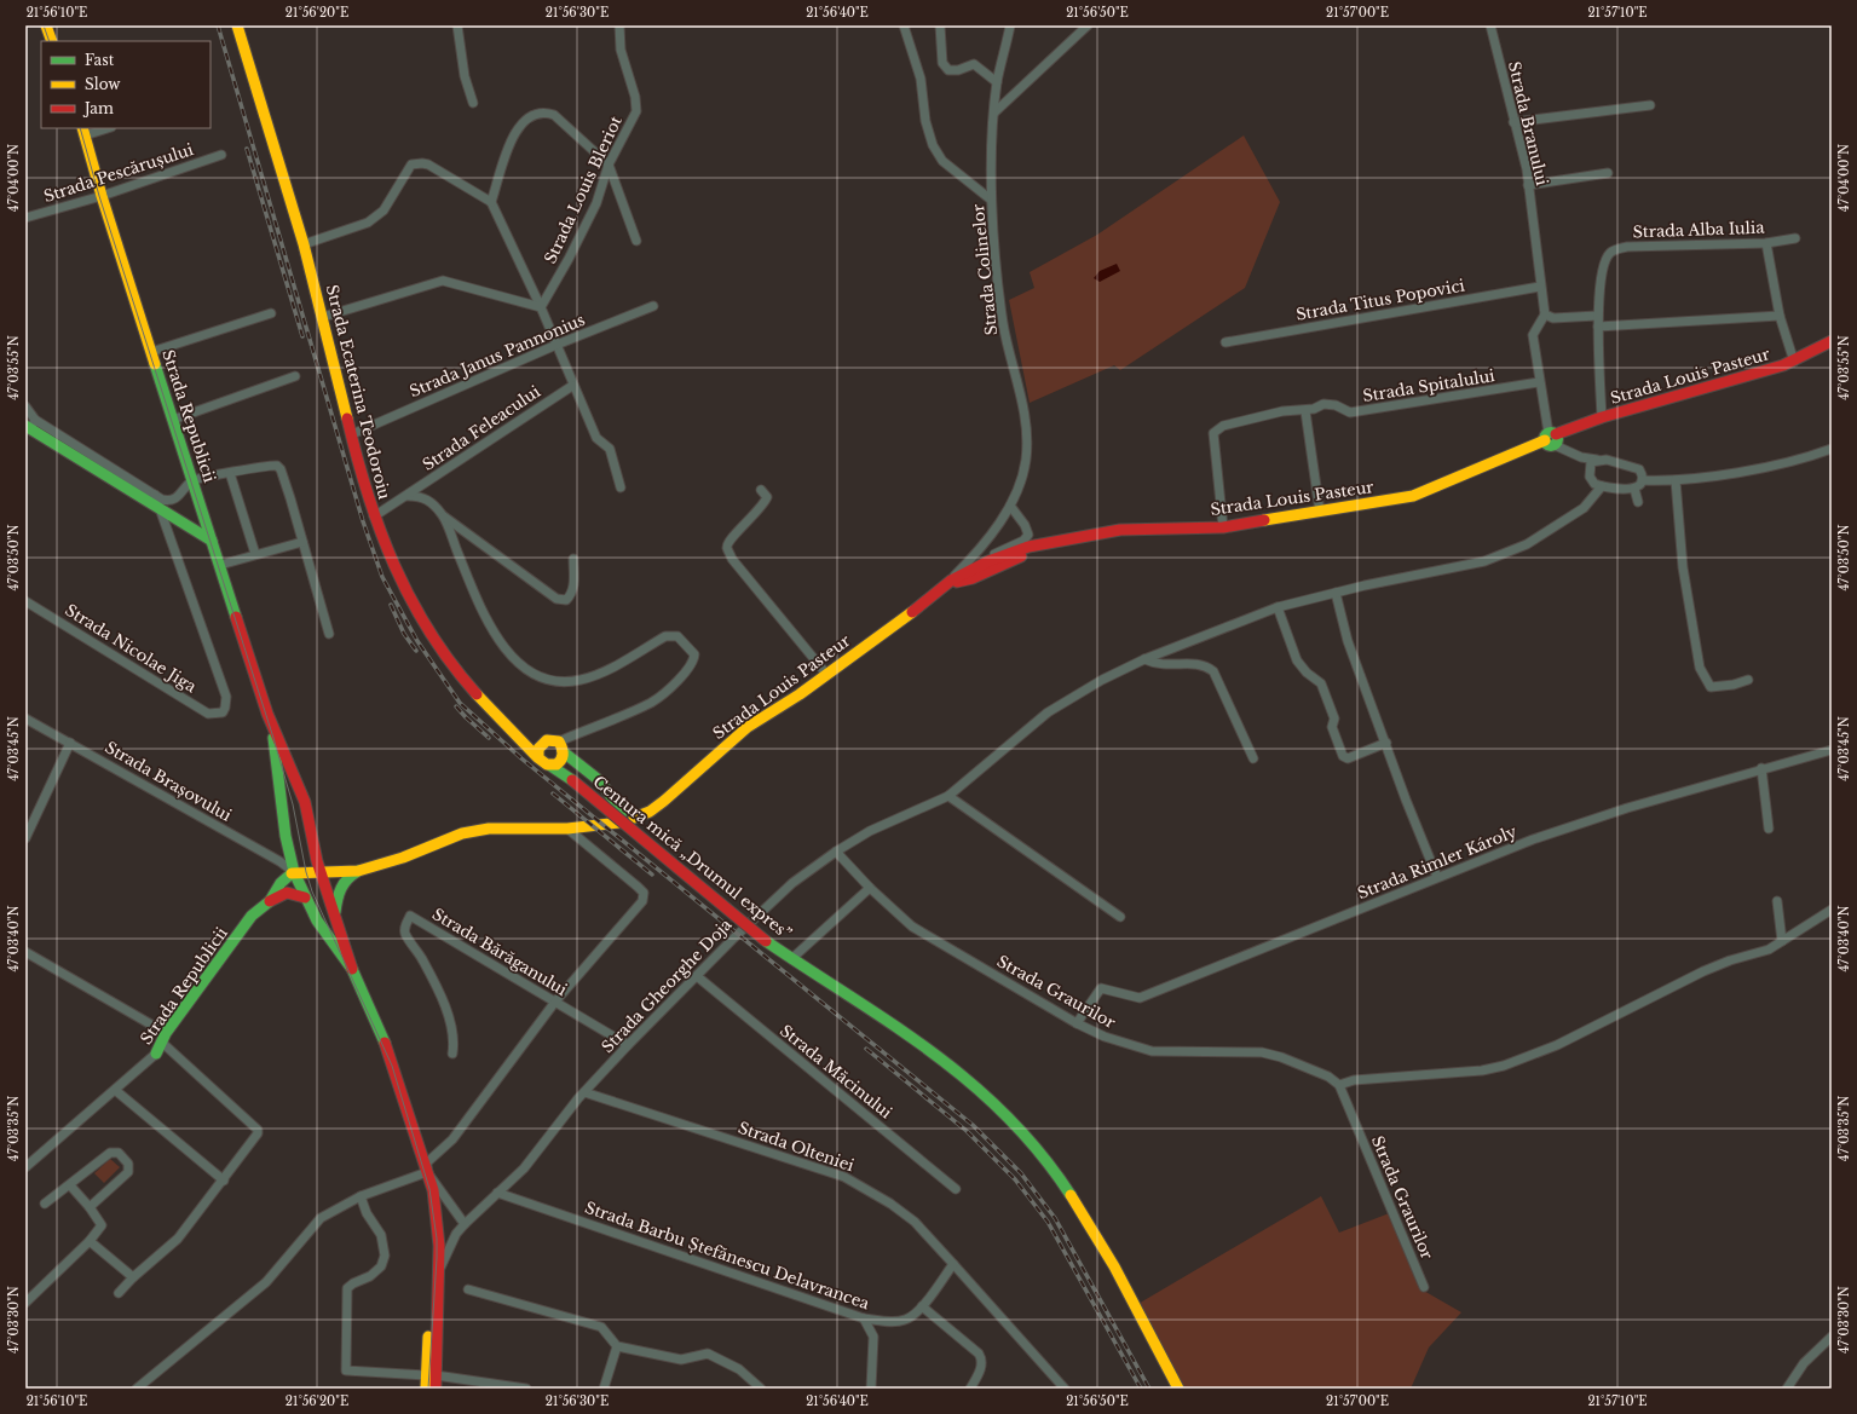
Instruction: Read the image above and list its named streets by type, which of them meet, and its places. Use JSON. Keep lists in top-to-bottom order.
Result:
{
  "streets": {
    "main road": [
      "Strada Louis Pasteur",
      "Strada Ecaterina Teodoroiu",
      "Strada Republicii",
      "Centura mică „Drumul expres”"
    ],
    "street": [
      "Strada Branului",
      "Strada Pescărușului",
      "Strada Louis Bleriot",
      "Strada Alba Iulia",
      "Strada Colinelor",
      "Strada Titus Popovici",
      "Strada Janus Pannonius",
      "Strada Spitalului",
      "Strada Feleacului",
      "Strada Nicolae Jiga",
      "Strada Brașovului",
      "Strada Rimler Károly",
      "Strada Bărăganului",
      "Strada Gheorghe Doja",
      "Strada Graurilor",
      "Strada Măcinului",
      "Strada Olteniei",
      "Strada Barbu Ștefănescu Delavrancea"
    ]
  },
  "crossings": [
    ["Strada Branului", "Strada Titus Popovici"],
    ["Strada Pescărușului", "Strada Republicii"],
    ["Strada Colinelor", "Strada Louis Pasteur"],
    ["Strada Janus Pannonius", "Strada Ecaterina Teodoroiu"],
    ["Strada Louis Pasteur", "Strada Spitalului"],
    ["Strada Ecaterina Teodoroiu", "Strada Feleacului"],
    ["Strada Ecaterina Teodoroiu", "Centura mică „Drumul expres”"],
    ["Strada Republicii", "Strada Brașovului"],
    ["Strada Feleacului", "Centura mică „Drumul expres”"],
    ["Centura mică „Drumul expres”", "Strada Graurilor"],
    ["Strada Rimler Károly", "Strada Graurilor"],
    ["Strada Bărăganului", "Strada Gheorghe Doja"],
    ["Strada Gheorghe Doja", "Strada Graurilor"],
    ["Strada Gheorghe Doja", "Strada Măcinului"],
    ["Strada Gheorghe Doja", "Strada Olteniei"],
    ["Strada Gheorghe Doja", "Strada Barbu Ștefănescu Delavrancea"],
    ["Strada Olteniei", "Strada Barbu Ștefănescu Delavrancea"]
  ],
  "legend": ["Fast", "Slow", "Jam"],
  "coordinates": [
    "21°56'10\"E",
    "21°56'20\"E",
    "21°56'30\"E",
    "21°56'40\"E",
    "21°56'50\"E",
    "21°57'00\"E",
    "21°57'10\"E",
    "47°04'00\"N",
    "47°03'55\"N",
    "47°03'50\"N",
    "47°03'45\"N",
    "47°03'40\"N",
    "47°03'35\"N",
    "47°03'30\"N"
  ]
}
